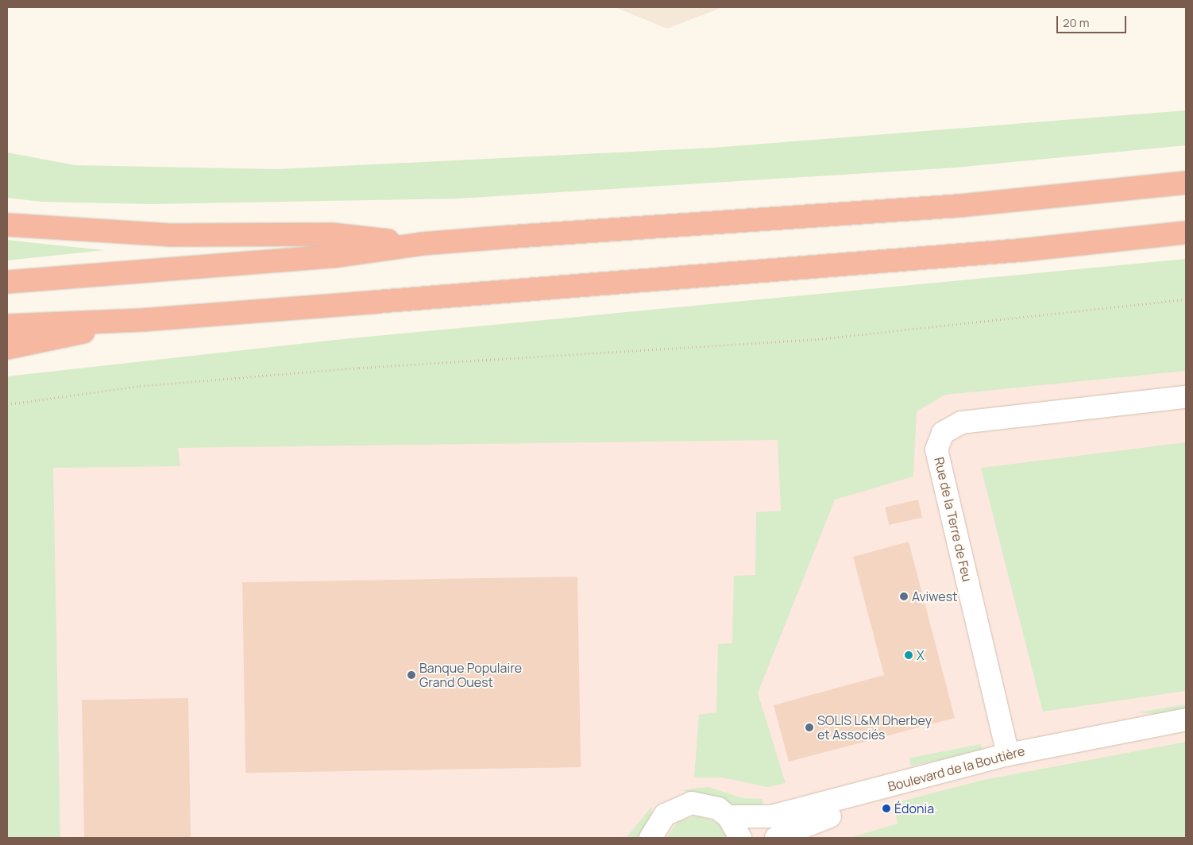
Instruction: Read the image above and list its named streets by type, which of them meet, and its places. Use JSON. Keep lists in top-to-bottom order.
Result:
{
  "streets": {
    "street": ["Rue de la Terre de Feu", "Boulevard de la Boutière"]
  },
  "crossings": [
    ["Rue de la Terre de Feu", "Boulevard de la Boutière"]
  ],
  "places": [
    "Aviwest",
    "X",
    "Banque Populaire Grand Ouest",
    "SOLIS L&M Dherbey et Associés",
    "Édonia"
  ],
  "scale_bar": "20 m"
}
